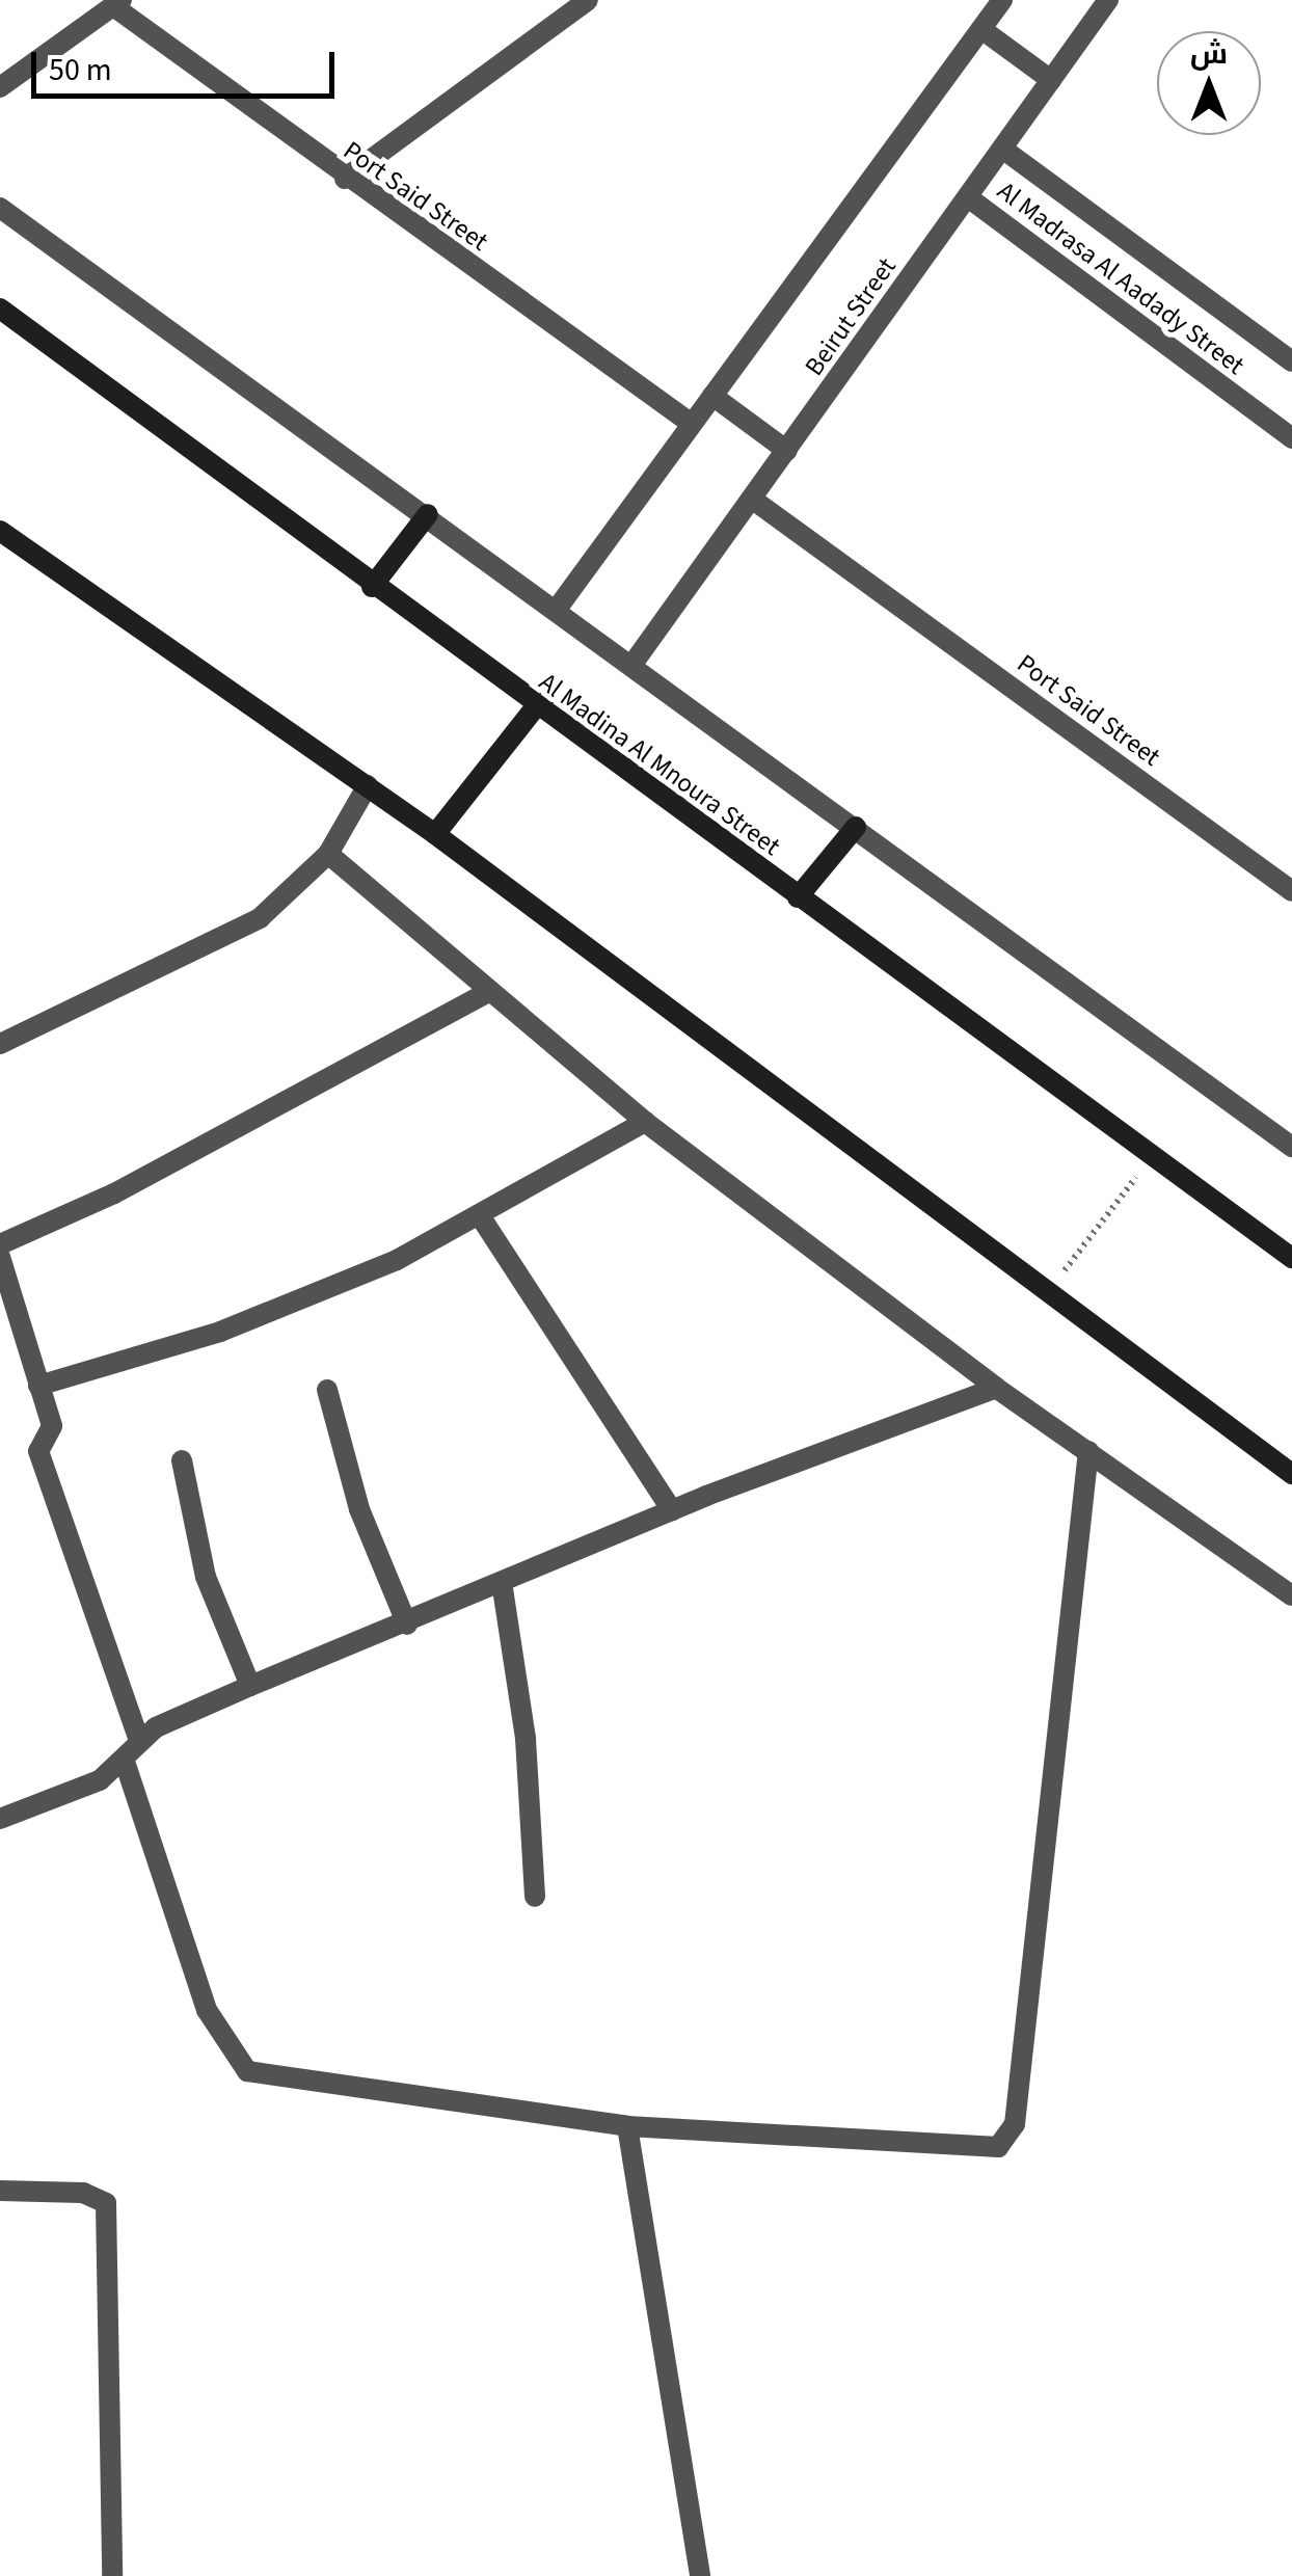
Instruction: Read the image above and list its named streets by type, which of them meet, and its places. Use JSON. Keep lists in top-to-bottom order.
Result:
{
  "streets": {
    "main road": ["Al Madina Al Mnoura Street"],
    "street": ["Port Said Street", "Al Madrasa Al Aadady Street", "Beirut Street"]
  },
  "crossings": [
    ["Port Said Street", "Beirut Street"],
    ["Al Madrasa Al Aadady Street", "Beirut Street"]
  ],
  "scale_bar": "50 m",
  "north": "top"
}
